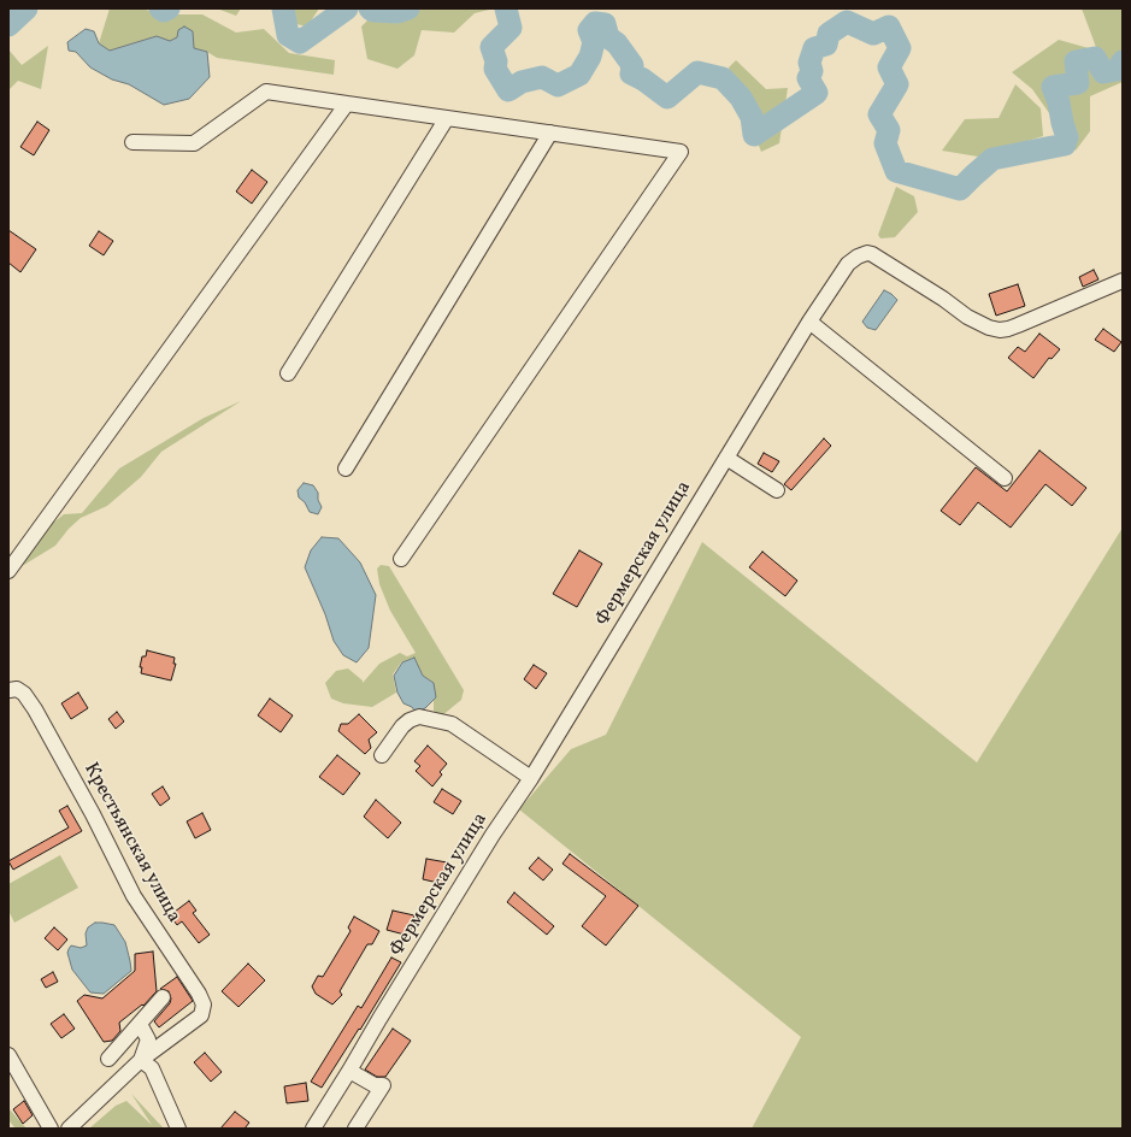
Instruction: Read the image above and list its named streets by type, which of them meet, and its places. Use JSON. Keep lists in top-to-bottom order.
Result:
{
  "streets": {
    "street": ["Фермерская улица", "Крестьянская улица"]
  }
}
